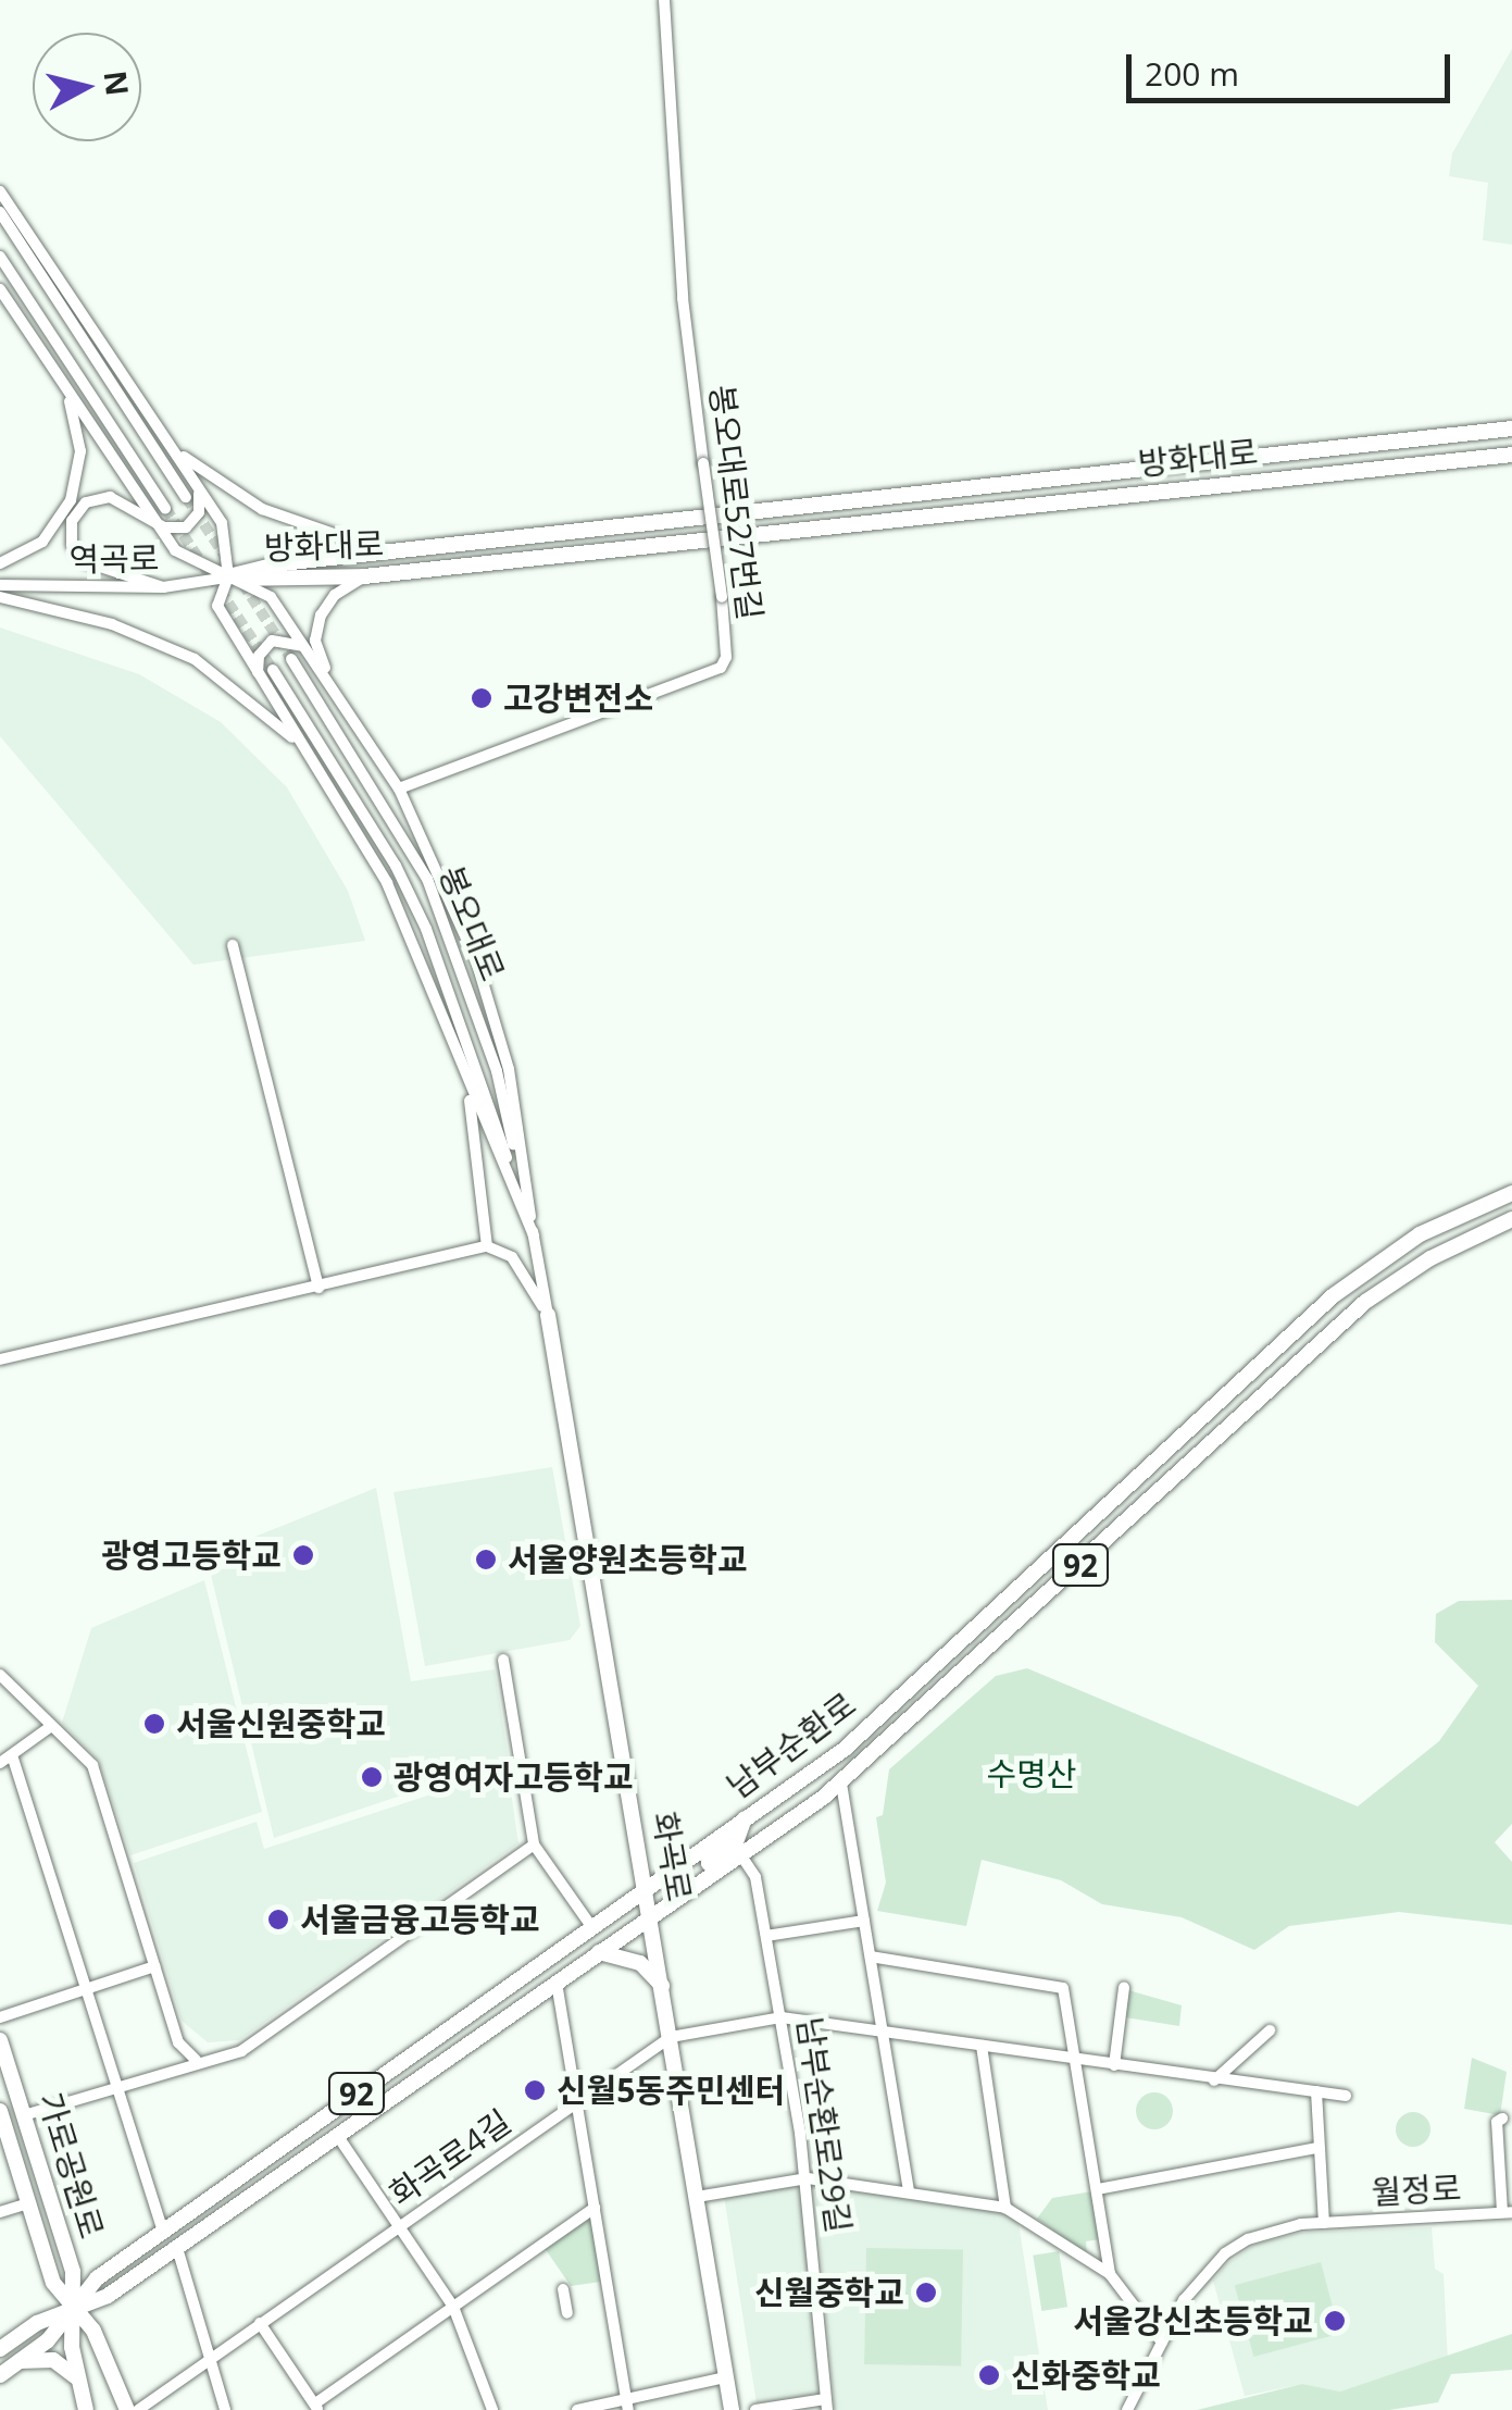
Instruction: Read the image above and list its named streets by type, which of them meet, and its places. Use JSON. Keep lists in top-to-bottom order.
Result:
{
  "streets": {
    "main road": [
      "방화대로",
      "92",
      "남부순환로",
      "화곡로",
      "가로공원로"
    ],
    "street": [
      "봉오대로527번길",
      "역곡로",
      "봉오대로",
      "남부순환로29길",
      "화곡로4길",
      "월정로"
    ]
  },
  "crossings": [
    ["방화대로", "역곡로"],
    ["봉오대로", "화곡로"],
    ["남부순환로", "화곡로"],
    ["남부순환로", "남부순환로29길"],
    ["남부순환로", "가로공원로"],
    ["화곡로", "화곡로4길"]
  ],
  "parks": ["수명산"],
  "places": [
    "고강변전소",
    "광영고등학교",
    "서울양원초등학교",
    "서울신원중학교",
    "광영여자고등학교",
    "서울금융고등학교",
    "신월5동주민센터",
    "신월중학교",
    "서울강신초등학교",
    "신화중학교"
  ],
  "scale_bar": "200 m",
  "north": "right"
}
